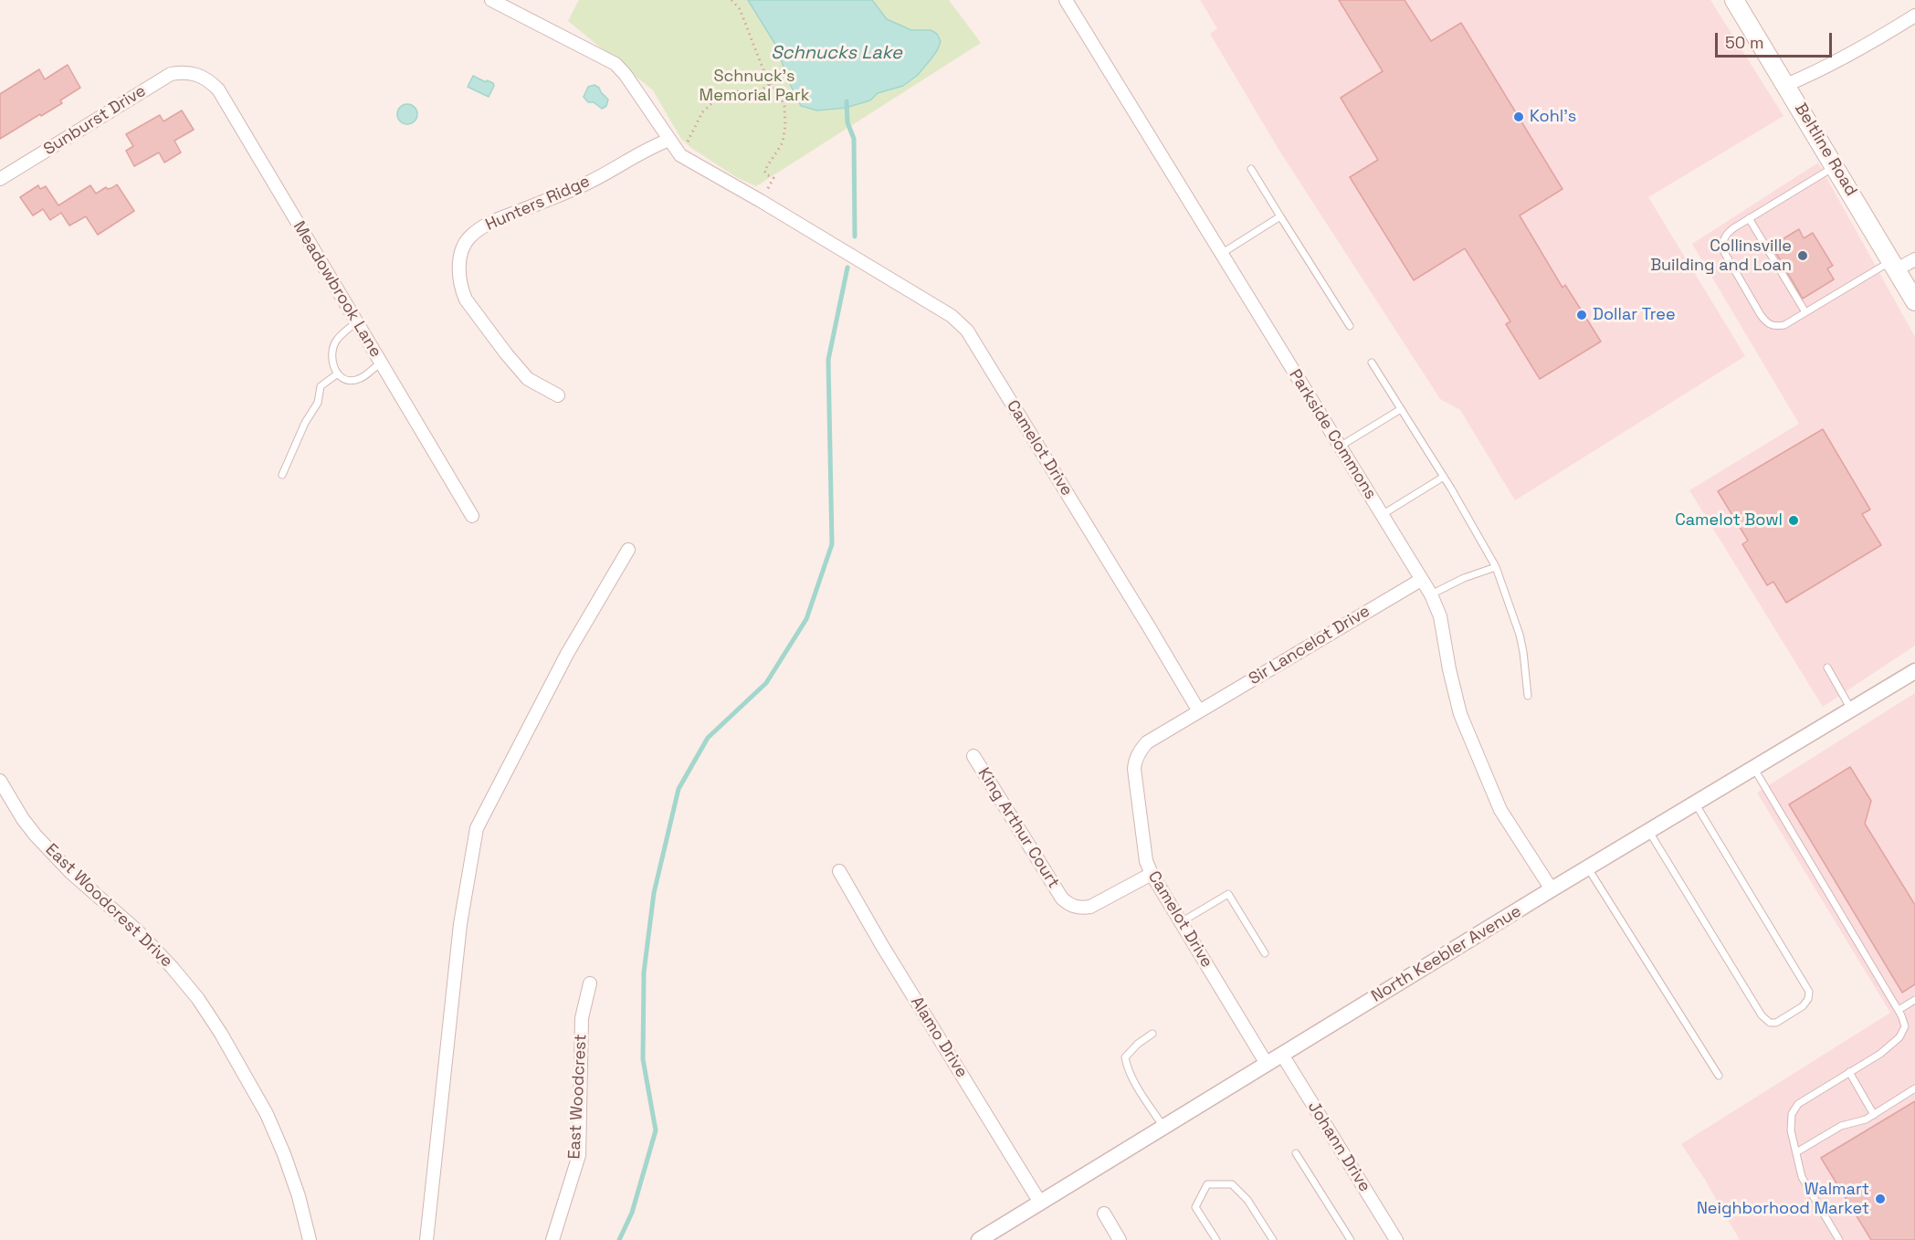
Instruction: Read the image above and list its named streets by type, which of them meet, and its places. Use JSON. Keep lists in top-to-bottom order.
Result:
{
  "streets": {
    "main road": ["Beltline Road"],
    "street": [
      "Sunburst Drive",
      "Hunters Ridge",
      "Meadowbrook Lane",
      "Parkside Commons",
      "Camelot Drive",
      "Sir Lancelot Drive",
      "King Arthur Court",
      "East Woodcrest Drive",
      "North Keebler Avenue",
      "Alamo Drive",
      "East Woodcrest",
      "Johann Drive"
    ]
  },
  "crossings": [
    ["Sunburst Drive", "Meadowbrook Lane"],
    ["Hunters Ridge", "Camelot Drive"],
    ["Parkside Commons", "Sir Lancelot Drive"],
    ["Parkside Commons", "North Keebler Avenue"],
    ["Camelot Drive", "Sir Lancelot Drive"],
    ["Camelot Drive", "King Arthur Court"],
    ["Camelot Drive", "North Keebler Avenue"],
    ["North Keebler Avenue", "Alamo Drive"],
    ["North Keebler Avenue", "Johann Drive"]
  ],
  "water": ["Schnucks Lake"],
  "parks": ["Schnuck's Memorial Park"],
  "places": [
    "Kohl's",
    "Collinsville Building and Loan",
    "Dollar Tree",
    "Camelot Bowl",
    "Walmart Neighborhood Market"
  ],
  "scale_bar": "50 m"
}
